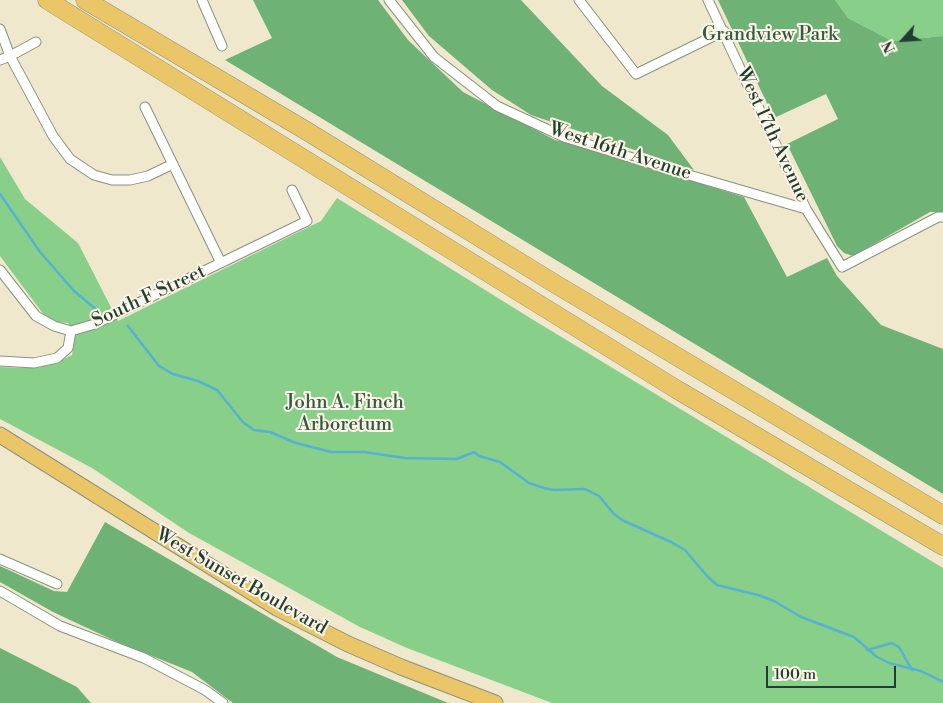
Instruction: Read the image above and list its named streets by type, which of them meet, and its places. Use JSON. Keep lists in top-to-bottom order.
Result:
{
  "streets": {
    "main road": ["West Sunset Boulevard"],
    "street": ["West 17th Avenue", "West 16th Avenue", "South F Street"]
  },
  "crossings": [
    ["West 17th Avenue", "West 16th Avenue"]
  ],
  "parks": ["Grandview Park", "John A. Finch Arboretum"],
  "scale_bar": "100 m",
  "north": "bottom left"
}
